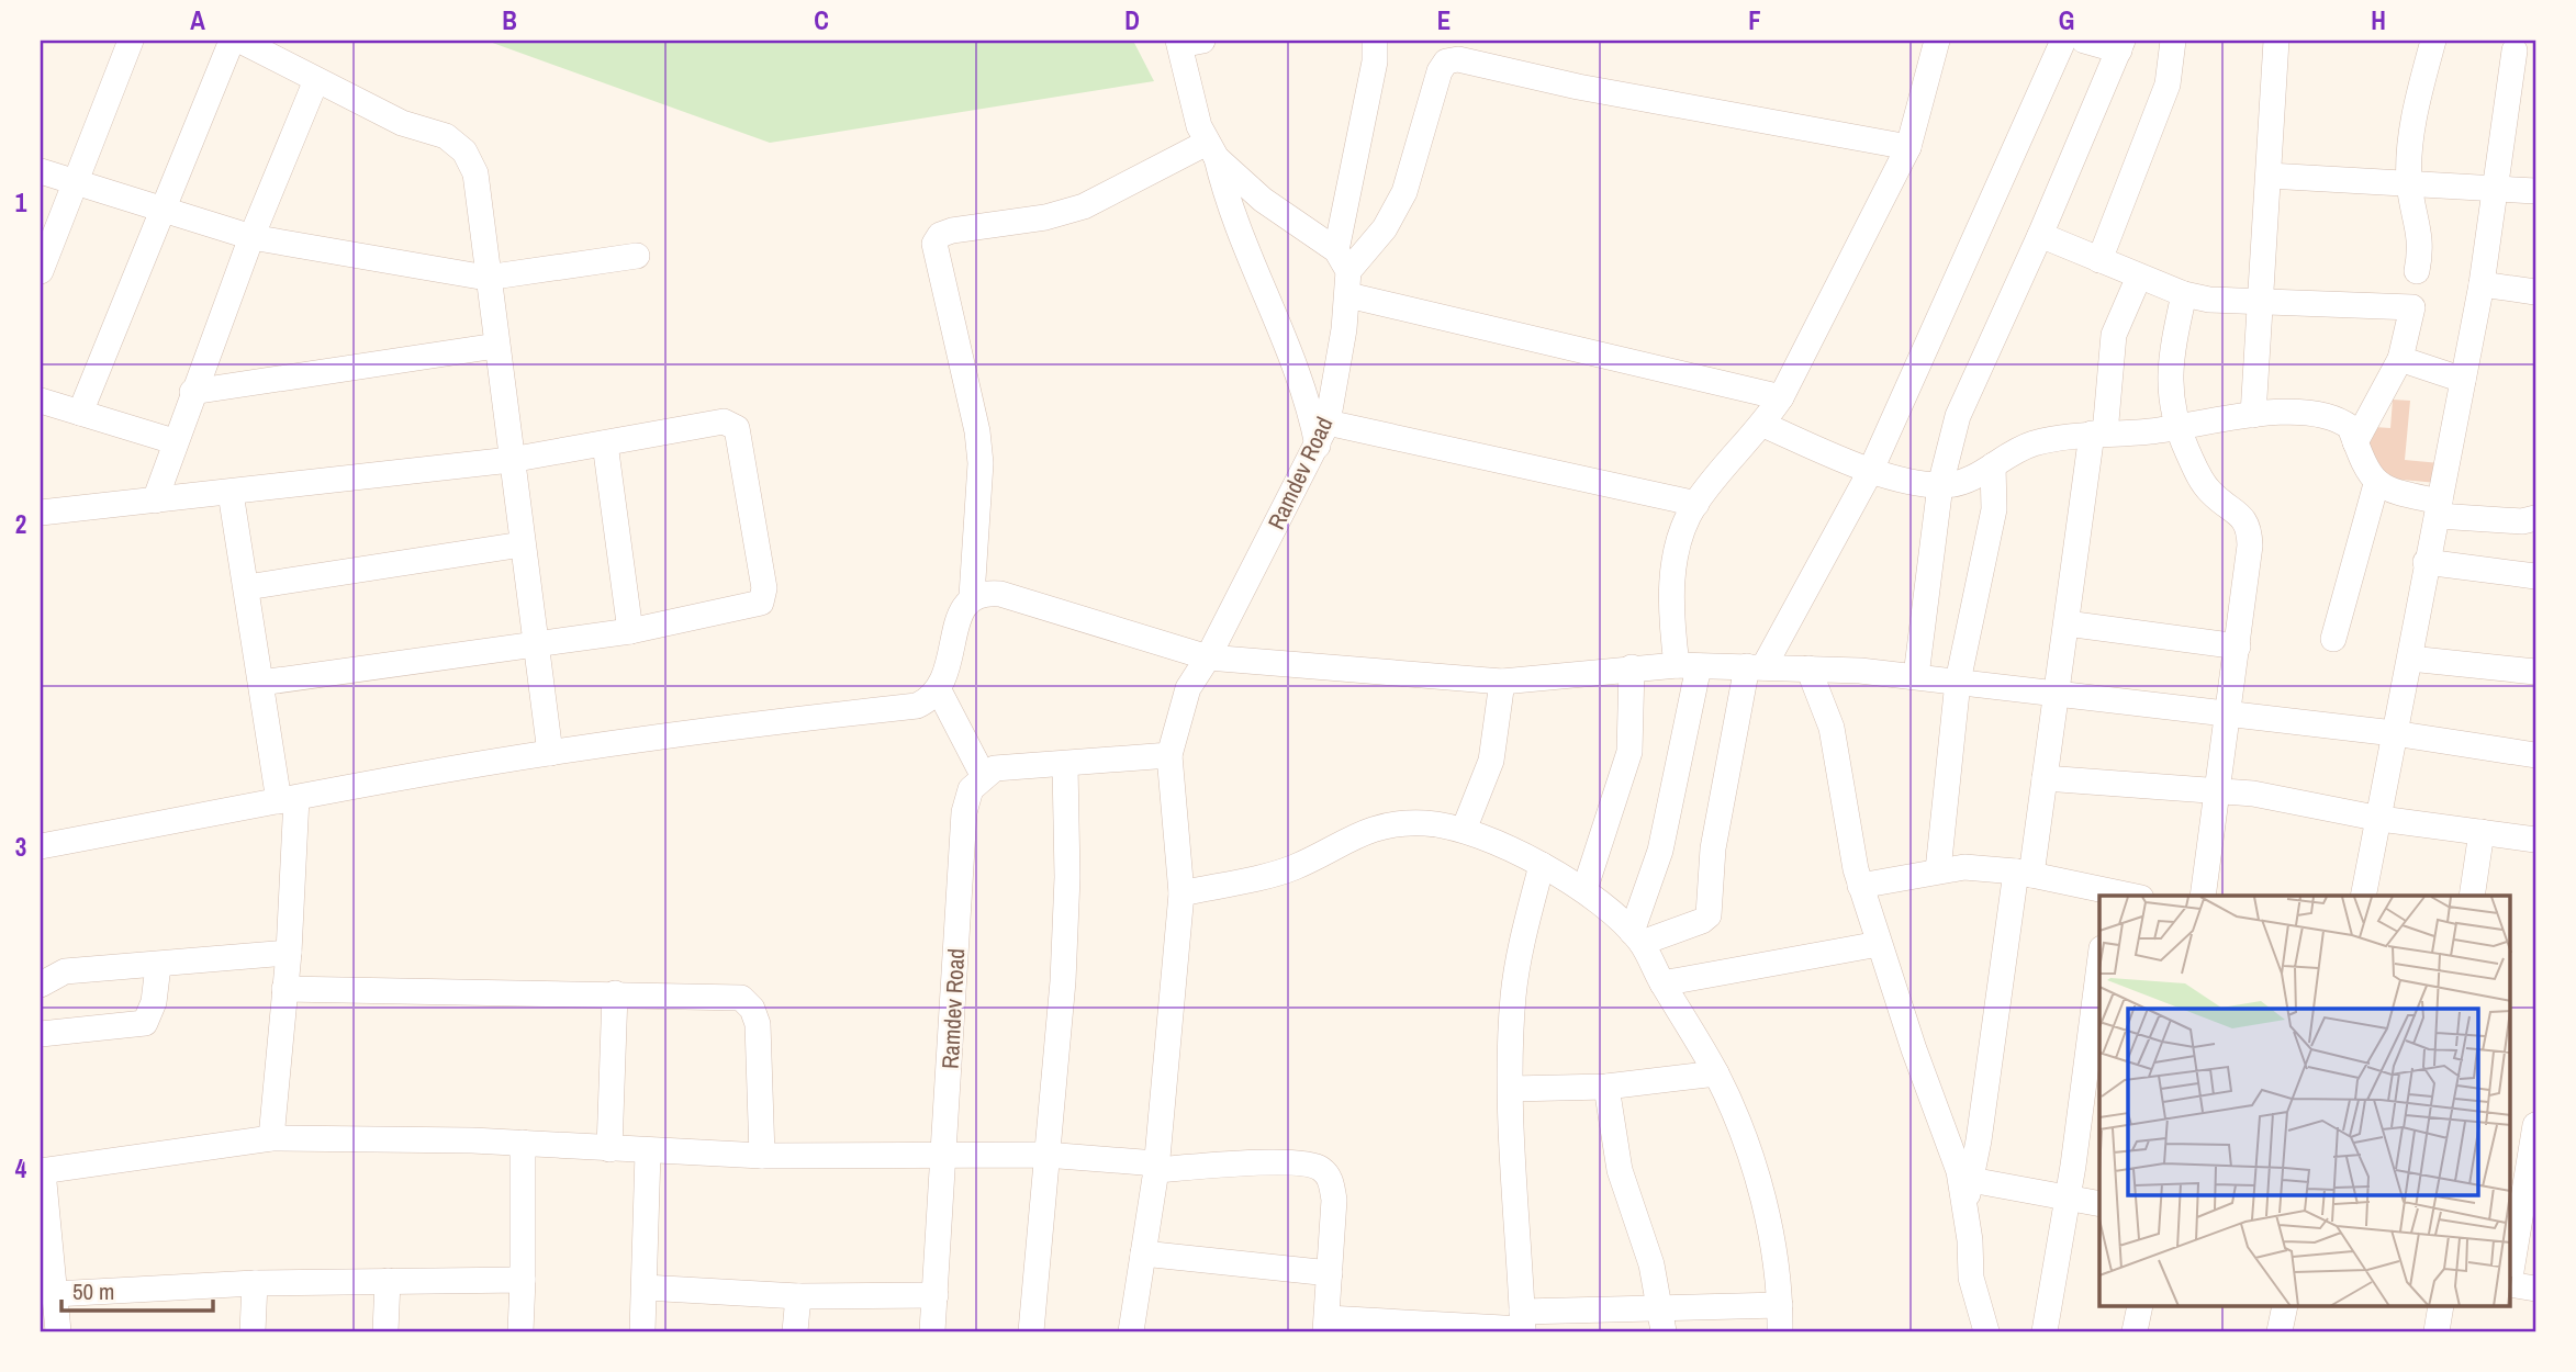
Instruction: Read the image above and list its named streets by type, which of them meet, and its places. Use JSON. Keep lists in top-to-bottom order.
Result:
{
  "streets": {
    "street": ["Ramdev Road"]
  },
  "scale_bar": "50 m",
  "grid": {
    "columns": [
      "A",
      "B",
      "C",
      "D",
      "E",
      "F",
      "G",
      "H"
    ],
    "rows": [
      "1",
      "2",
      "3",
      "4"
    ]
  }
}
